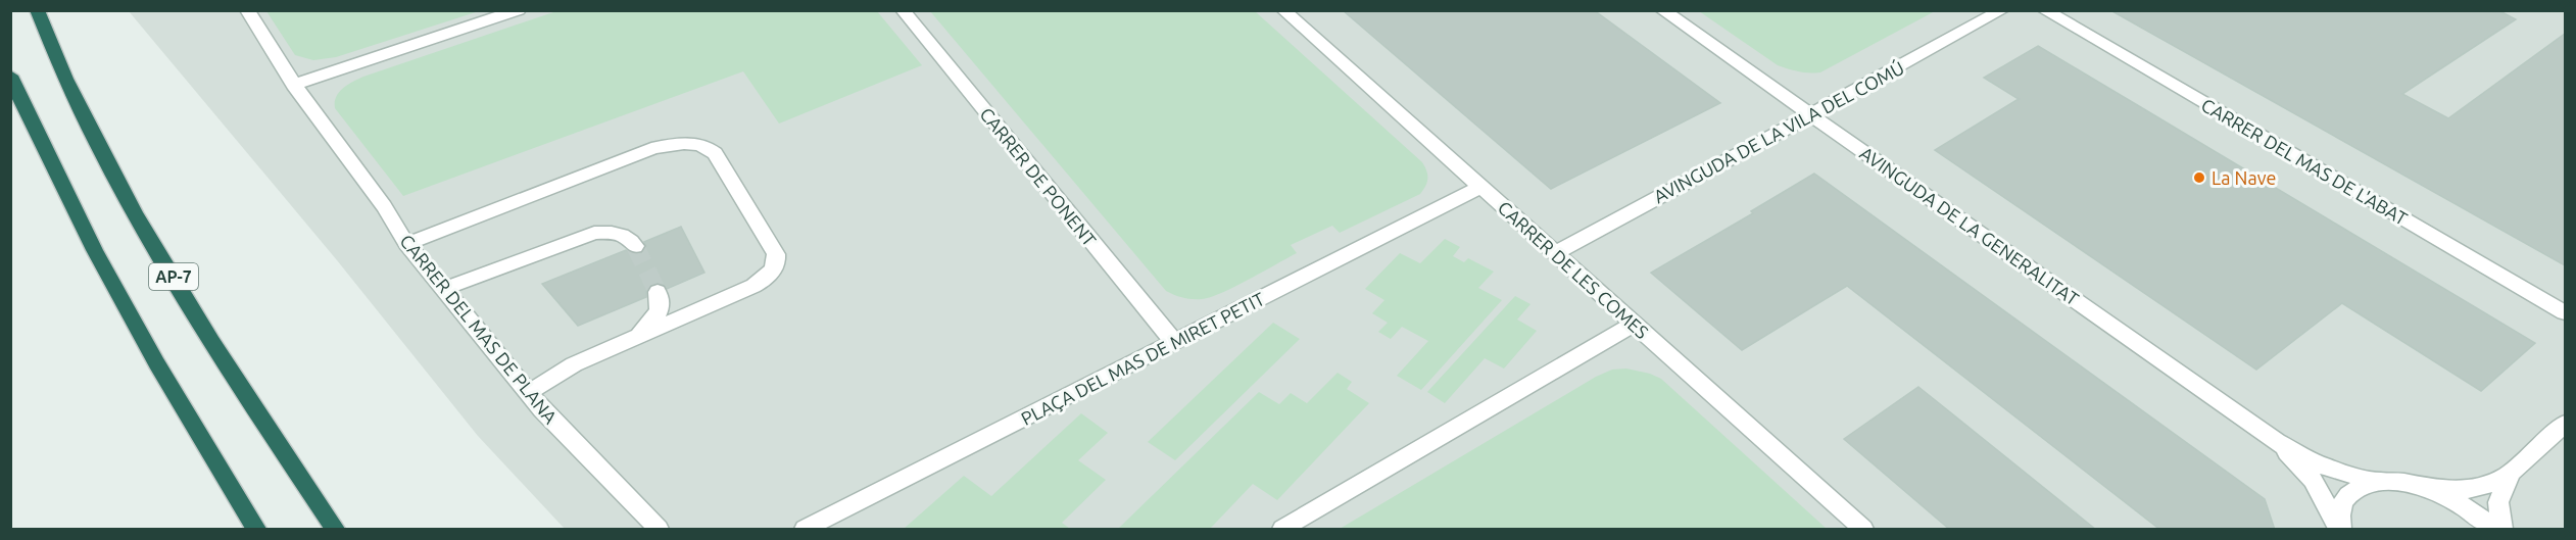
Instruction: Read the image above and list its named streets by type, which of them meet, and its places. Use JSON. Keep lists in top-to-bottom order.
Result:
{
  "streets": {
    "highway": ["AP-7"],
    "street": [
      "AVINGUDA DE LA VILA DEL COMÚ",
      "CARRER DEL MAS DE L'ABAT",
      "CARRER DE PONENT",
      "AVINGUDA DE LA GENERALITAT",
      "CARRER DE LES COMES",
      "CARRER DEL MAS DE PLANA",
      "PLAÇA DEL MAS DE MIRET PETIT"
    ]
  },
  "crossings": [
    ["AVINGUDA DE LA VILA DEL COMÚ", "AVINGUDA DE LA GENERALITAT"],
    ["AVINGUDA DE LA VILA DEL COMÚ", "CARRER DE LES COMES"],
    ["CARRER DE PONENT", "PLAÇA DEL MAS DE MIRET PETIT"],
    ["CARRER DE LES COMES", "PLAÇA DEL MAS DE MIRET PETIT"]
  ],
  "places": ["La Nave"]
}
